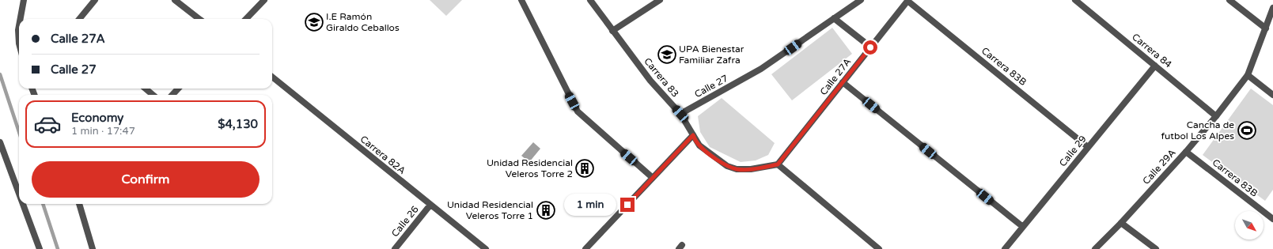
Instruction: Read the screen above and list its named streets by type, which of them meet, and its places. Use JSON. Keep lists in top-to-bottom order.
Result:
{
  "streets": {
    "street": [
      "Carrera 84",
      "Carrera 83B",
      "Calle 27A",
      "Carrera 83",
      "Calle 27",
      "Calle 29",
      "Carrera 82A",
      "Calle 29A",
      "Calle 26"
    ]
  },
  "crossings": [
    ["Carrera 84", "Calle 29"],
    ["Carrera 84", "Calle 29A"],
    ["Carrera 83B", "Calle 27A"],
    ["Carrera 83B", "Calle 29"],
    ["Carrera 83B", "Calle 29A"],
    ["Calle 27A", "Carrera 83"],
    ["Carrera 83", "Calle 27"],
    ["Carrera 82A", "Calle 26"]
  ],
  "places": {
    "school or university": ["I.E Ramón Giraldo Ceballos", "UPA Bienestar Familiar Zafra"],
    "sports": ["Cancha de futbol Los Alpes"],
    "building": ["Unidad Residencial Veleros Torre 2", "Unidad Residencial Veleros Torre 1"]
  },
  "north": "bottom right",
  "page": {
    "banner": ["Calle 27A", "Calle 27"],
    "list": [
      {
        "name": "Economy",
        "note": "1 min · 17:47",
        "value": "$4,130"
      }
    ],
    "buttons": "Confirm",
    "bubble": "1 min"
  }
}
